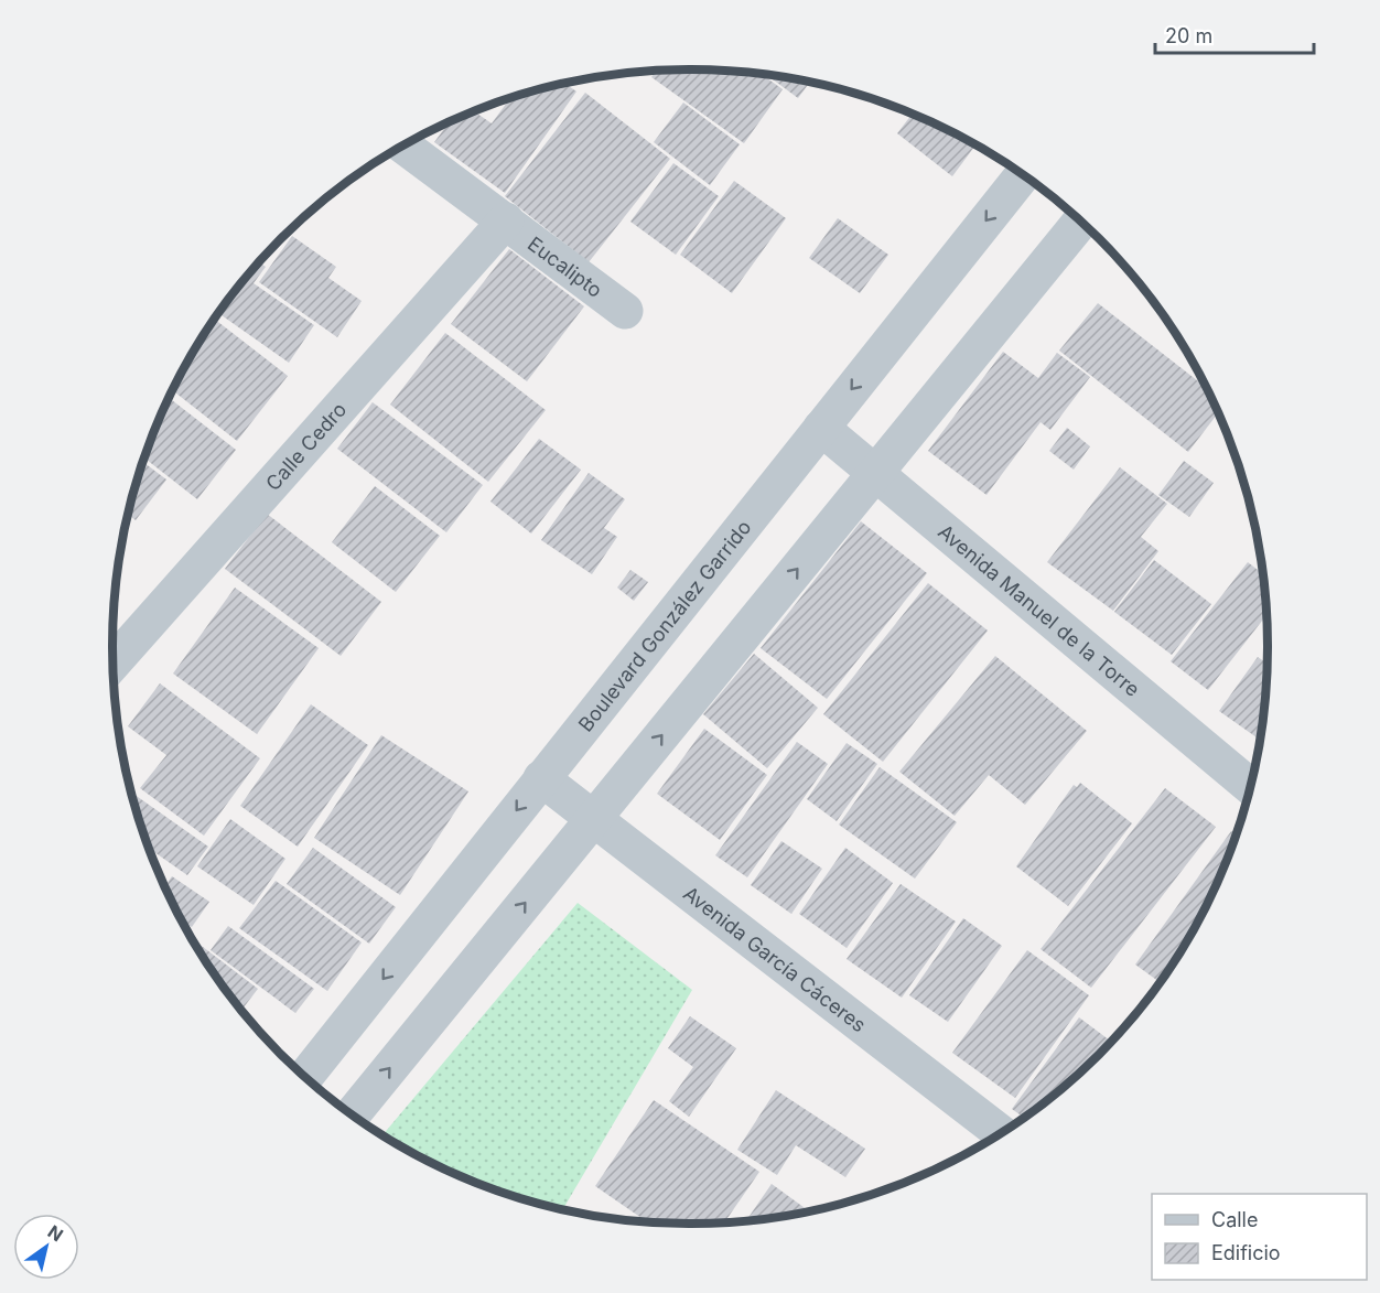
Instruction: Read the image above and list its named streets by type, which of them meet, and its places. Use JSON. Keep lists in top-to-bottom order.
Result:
{
  "streets": {
    "street": [
      "Eucalipto",
      "Calle Cedro",
      "Avenida Manuel de la Torre",
      "Boulevard González Garrido",
      "Avenida García Cáceres"
    ]
  },
  "crossings": [
    ["Eucalipto", "Calle Cedro"],
    ["Avenida Manuel de la Torre", "Boulevard González Garrido"],
    ["Boulevard González Garrido", "Avenida García Cáceres"]
  ],
  "legend": ["Calle", "Edificio"],
  "scale_bar": "20 m",
  "north": "top right"
}
